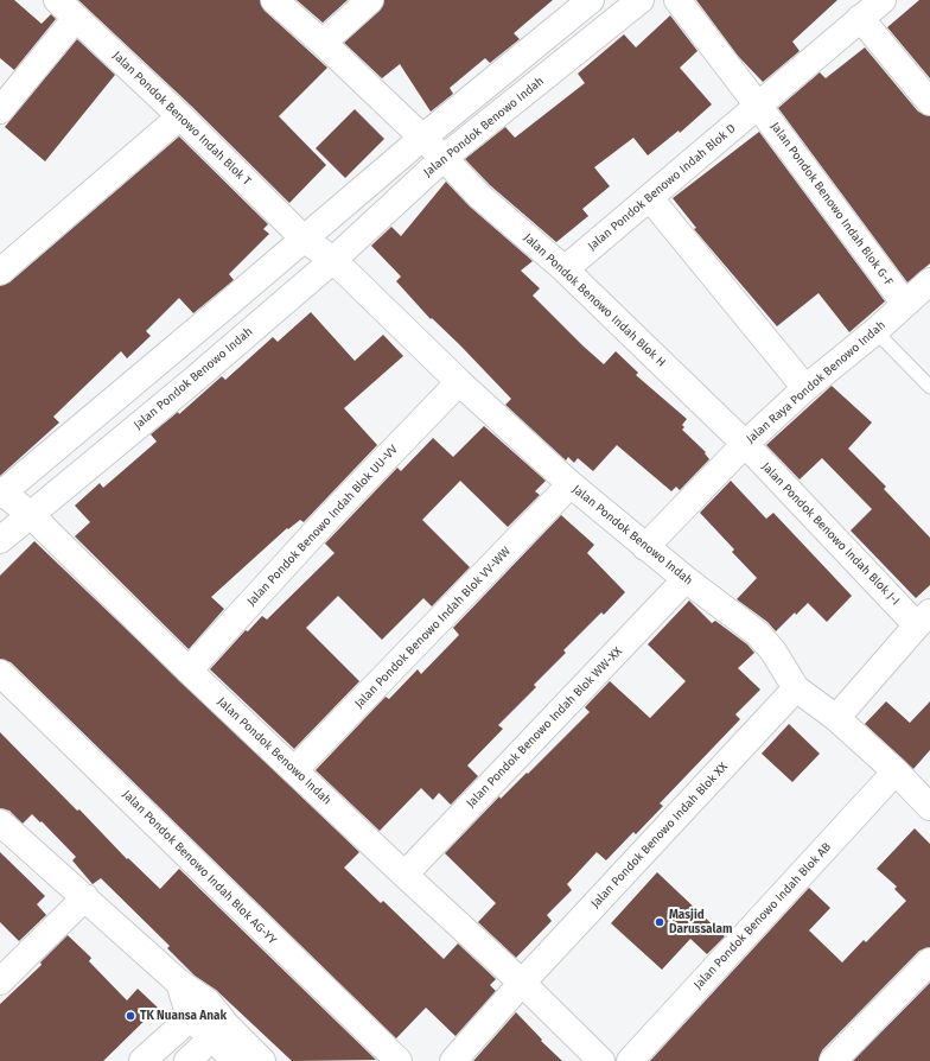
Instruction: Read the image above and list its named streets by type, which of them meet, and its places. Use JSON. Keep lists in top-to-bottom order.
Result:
{
  "streets": {
    "street": [
      "Jalan Pondok Benowo Indah Blok T",
      "Jalan Pondok Benowo Indah",
      "Jalan Pondok Benowo Indah Blok D",
      "Jalan Pondok Benowo Indah Blok G-F",
      "Jalan Pondok Benowo Indah Blok H",
      "Jalan Raya Pondok Benowo Indah",
      "Jalan Pondok Benowo Indah Blok UU-VV",
      "Jalan Pondok Benowo Indah Blok J-I",
      "Jalan Pondok Benowo Indah Blok VV-WW",
      "Jalan Pondok Benowo Indah Blok WW-XX",
      "Jalan Pondok Benowo Indah Blok XX",
      "Jalan Pondok Benowo Indah Blok AG-YY",
      "Jalan Pondok Benowo Indah Blok AB"
    ]
  },
  "crossings": [
    ["Jalan Pondok Benowo Indah Blok T", "Jalan Pondok Benowo Indah"],
    ["Jalan Pondok Benowo Indah", "Jalan Pondok Benowo Indah Blok H"],
    ["Jalan Pondok Benowo Indah", "Jalan Raya Pondok Benowo Indah"],
    ["Jalan Pondok Benowo Indah", "Jalan Pondok Benowo Indah Blok UU-VV"],
    ["Jalan Pondok Benowo Indah", "Jalan Pondok Benowo Indah Blok VV-WW"],
    ["Jalan Pondok Benowo Indah", "Jalan Pondok Benowo Indah Blok WW-XX"],
    ["Jalan Pondok Benowo Indah", "Jalan Pondok Benowo Indah Blok XX"],
    ["Jalan Pondok Benowo Indah", "Jalan Pondok Benowo Indah Blok AB"],
    ["Jalan Pondok Benowo Indah Blok D", "Jalan Pondok Benowo Indah Blok G-F"],
    ["Jalan Pondok Benowo Indah Blok D", "Jalan Pondok Benowo Indah Blok H"],
    ["Jalan Pondok Benowo Indah Blok G-F", "Jalan Raya Pondok Benowo Indah"],
    ["Jalan Pondok Benowo Indah Blok H", "Jalan Raya Pondok Benowo Indah"],
    ["Jalan Pondok Benowo Indah Blok H", "Jalan Pondok Benowo Indah Blok J-I"],
    ["Jalan Raya Pondok Benowo Indah", "Jalan Pondok Benowo Indah Blok J-I"]
  ],
  "places": ["Masjid Darussalam", "TK Nuansa Anak"]
}
